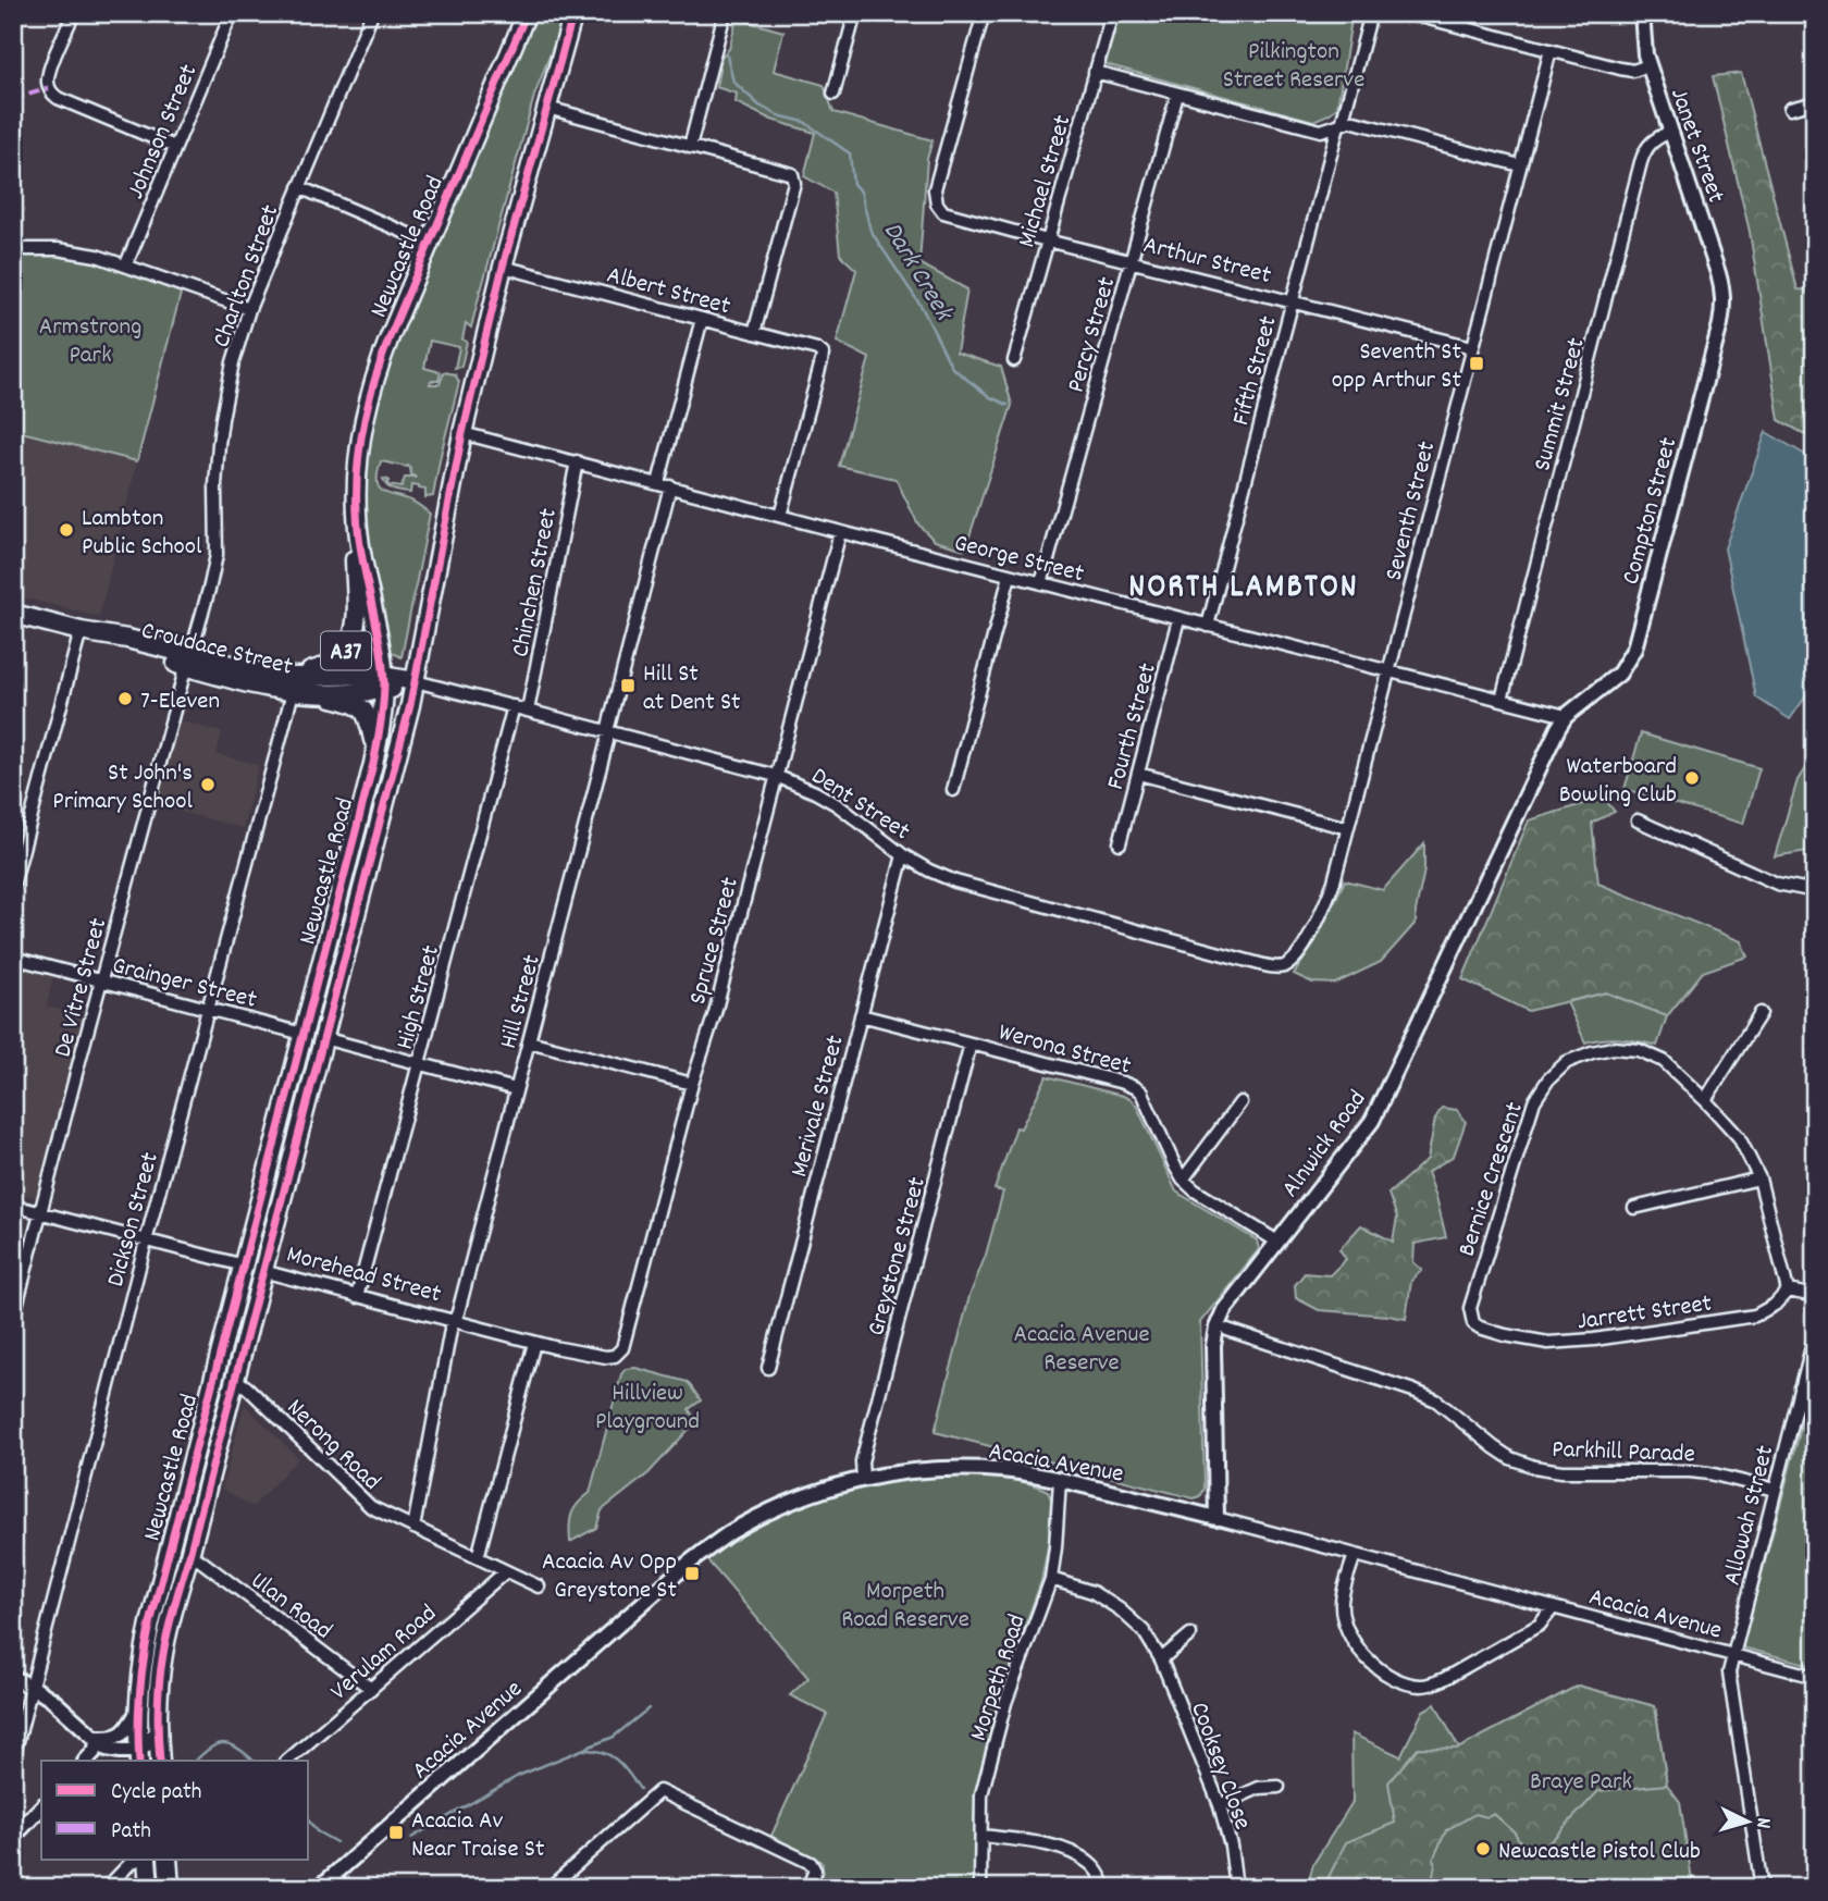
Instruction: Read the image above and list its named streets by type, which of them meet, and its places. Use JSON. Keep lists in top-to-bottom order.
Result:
{
  "streets": {
    "highway": [
      "Newcastle Road",
      "Croudace Street",
      "A37",
      "Morehead Street"
    ],
    "street": [
      "Johnson Street",
      "Janet Street",
      "Michael Street",
      "Arthur Street",
      "Charlton Street",
      "Albert Street",
      "Percy Street",
      "Fifth Street",
      "Summit Street",
      "Seventh Street",
      "Compton Street",
      "George Street",
      "Chinchen Street",
      "Fourth Street",
      "Dent Street",
      "Spruce Street",
      "Grainger Street",
      "De Vitre Street",
      "High Street",
      "Hill Street",
      "Werona Street",
      "Merivale Street",
      "Alnwick Road",
      "Bernice Crescent",
      "Dickson Street",
      "Greystone Street",
      "Jarrett Street",
      "Nerong Road",
      "Parkhill Parade",
      "Acacia Avenue",
      "Allowah Street",
      "Ulan Road",
      "Verulam Road",
      "Morpeth Road",
      "Cooksey Close"
    ]
  },
  "crossings": [
    ["Janet Street", "Summit Street"],
    ["Janet Street", "Compton Street"],
    ["Michael Street", "Arthur Street"],
    ["Newcastle Road", "Albert Street"],
    ["Newcastle Road", "George Street"],
    ["Newcastle Road", "Croudace Street"],
    ["Newcastle Road", "A37"],
    ["Newcastle Road", "Dent Street"],
    ["Newcastle Road", "Grainger Street"],
    ["Newcastle Road", "Morehead Street"],
    ["Newcastle Road", "Nerong Road"],
    ["Newcastle Road", "Ulan Road"],
    ["Arthur Street", "Percy Street"],
    ["Arthur Street", "Fifth Street"],
    ["Arthur Street", "Seventh Street"],
    ["Charlton Street", "Croudace Street"],
    ["Charlton Street", "De Vitre Street"],
    ["Albert Street", "George Street"],
    ["Percy Street", "George Street"],
    ["Fifth Street", "George Street"],
    ["Summit Street", "George Street"],
    ["Seventh Street", "George Street"],
    ["Seventh Street", "Dent Street"],
    ["Compton Street", "George Street"],
    ["Compton Street", "Alnwick Road"],
    ["George Street", "Chinchen Street"],
    ["George Street", "Fourth Street"],
    ["George Street", "Spruce Street"],
    ["George Street", "Hill Street"],
    ["George Street", "Alnwick Road"],
    ["Chinchen Street", "Dent Street"],
    ["Croudace Street", "A37"],
    ["Croudace Street", "Dent Street"],
    ["Croudace Street", "De Vitre Street"],
    ["Croudace Street", "Dickson Street"],
    ["Dent Street", "Spruce Street"],
    ["Dent Street", "High Street"],
    ["Dent Street", "Hill Street"],
    ["Dent Street", "Merivale Street"],
    ["Spruce Street", "Morehead Street"],
    ["Grainger Street", "De Vitre Street"],
    ["Grainger Street", "Dickson Street"],
    ["De Vitre Street", "Morehead Street"],
    ["High Street", "Morehead Street"],
    ["Hill Street", "Morehead Street"],
    ["Hill Street", "Nerong Road"],
    ["Werona Street", "Merivale Street"],
    ["Werona Street", "Alnwick Road"],
    ["Werona Street", "Greystone Street"],
    ["Alnwick Road", "Acacia Avenue"],
    ["Bernice Crescent", "Jarrett Street"],
    ["Dickson Street", "Morehead Street"],
    ["Greystone Street", "Acacia Avenue"],
    ["Nerong Road", "Verulam Road"],
    ["Parkhill Parade", "Allowah Street"],
    ["Acacia Avenue", "Allowah Street"],
    ["Acacia Avenue", "Morpeth Road"],
    ["Ulan Road", "Verulam Road"],
    ["Morpeth Road", "Cooksey Close"]
  ],
  "districts": ["NORTH LAMBTON"],
  "water": ["Dark Creek"],
  "parks": [
    "Pilkington Street Reserve",
    "Armstrong Park",
    "Acacia Avenue Reserve",
    "Hillview Playground",
    "Morpeth Road Reserve",
    "Braye Park"
  ],
  "places": {
    "transit": [
      "Seventh St opp Arthur St",
      "Hill St at Dent St",
      "Acacia Av Opp Greystone St",
      "Acacia Av Near Traise St"
    ],
    "other": [
      "Lambton Public School",
      "7-Eleven",
      "Waterboard Bowling Club",
      "St John's Primary School",
      "Newcastle Pistol Club"
    ]
  },
  "legend": ["Cycle path", "Path"],
  "north": "right"
}
